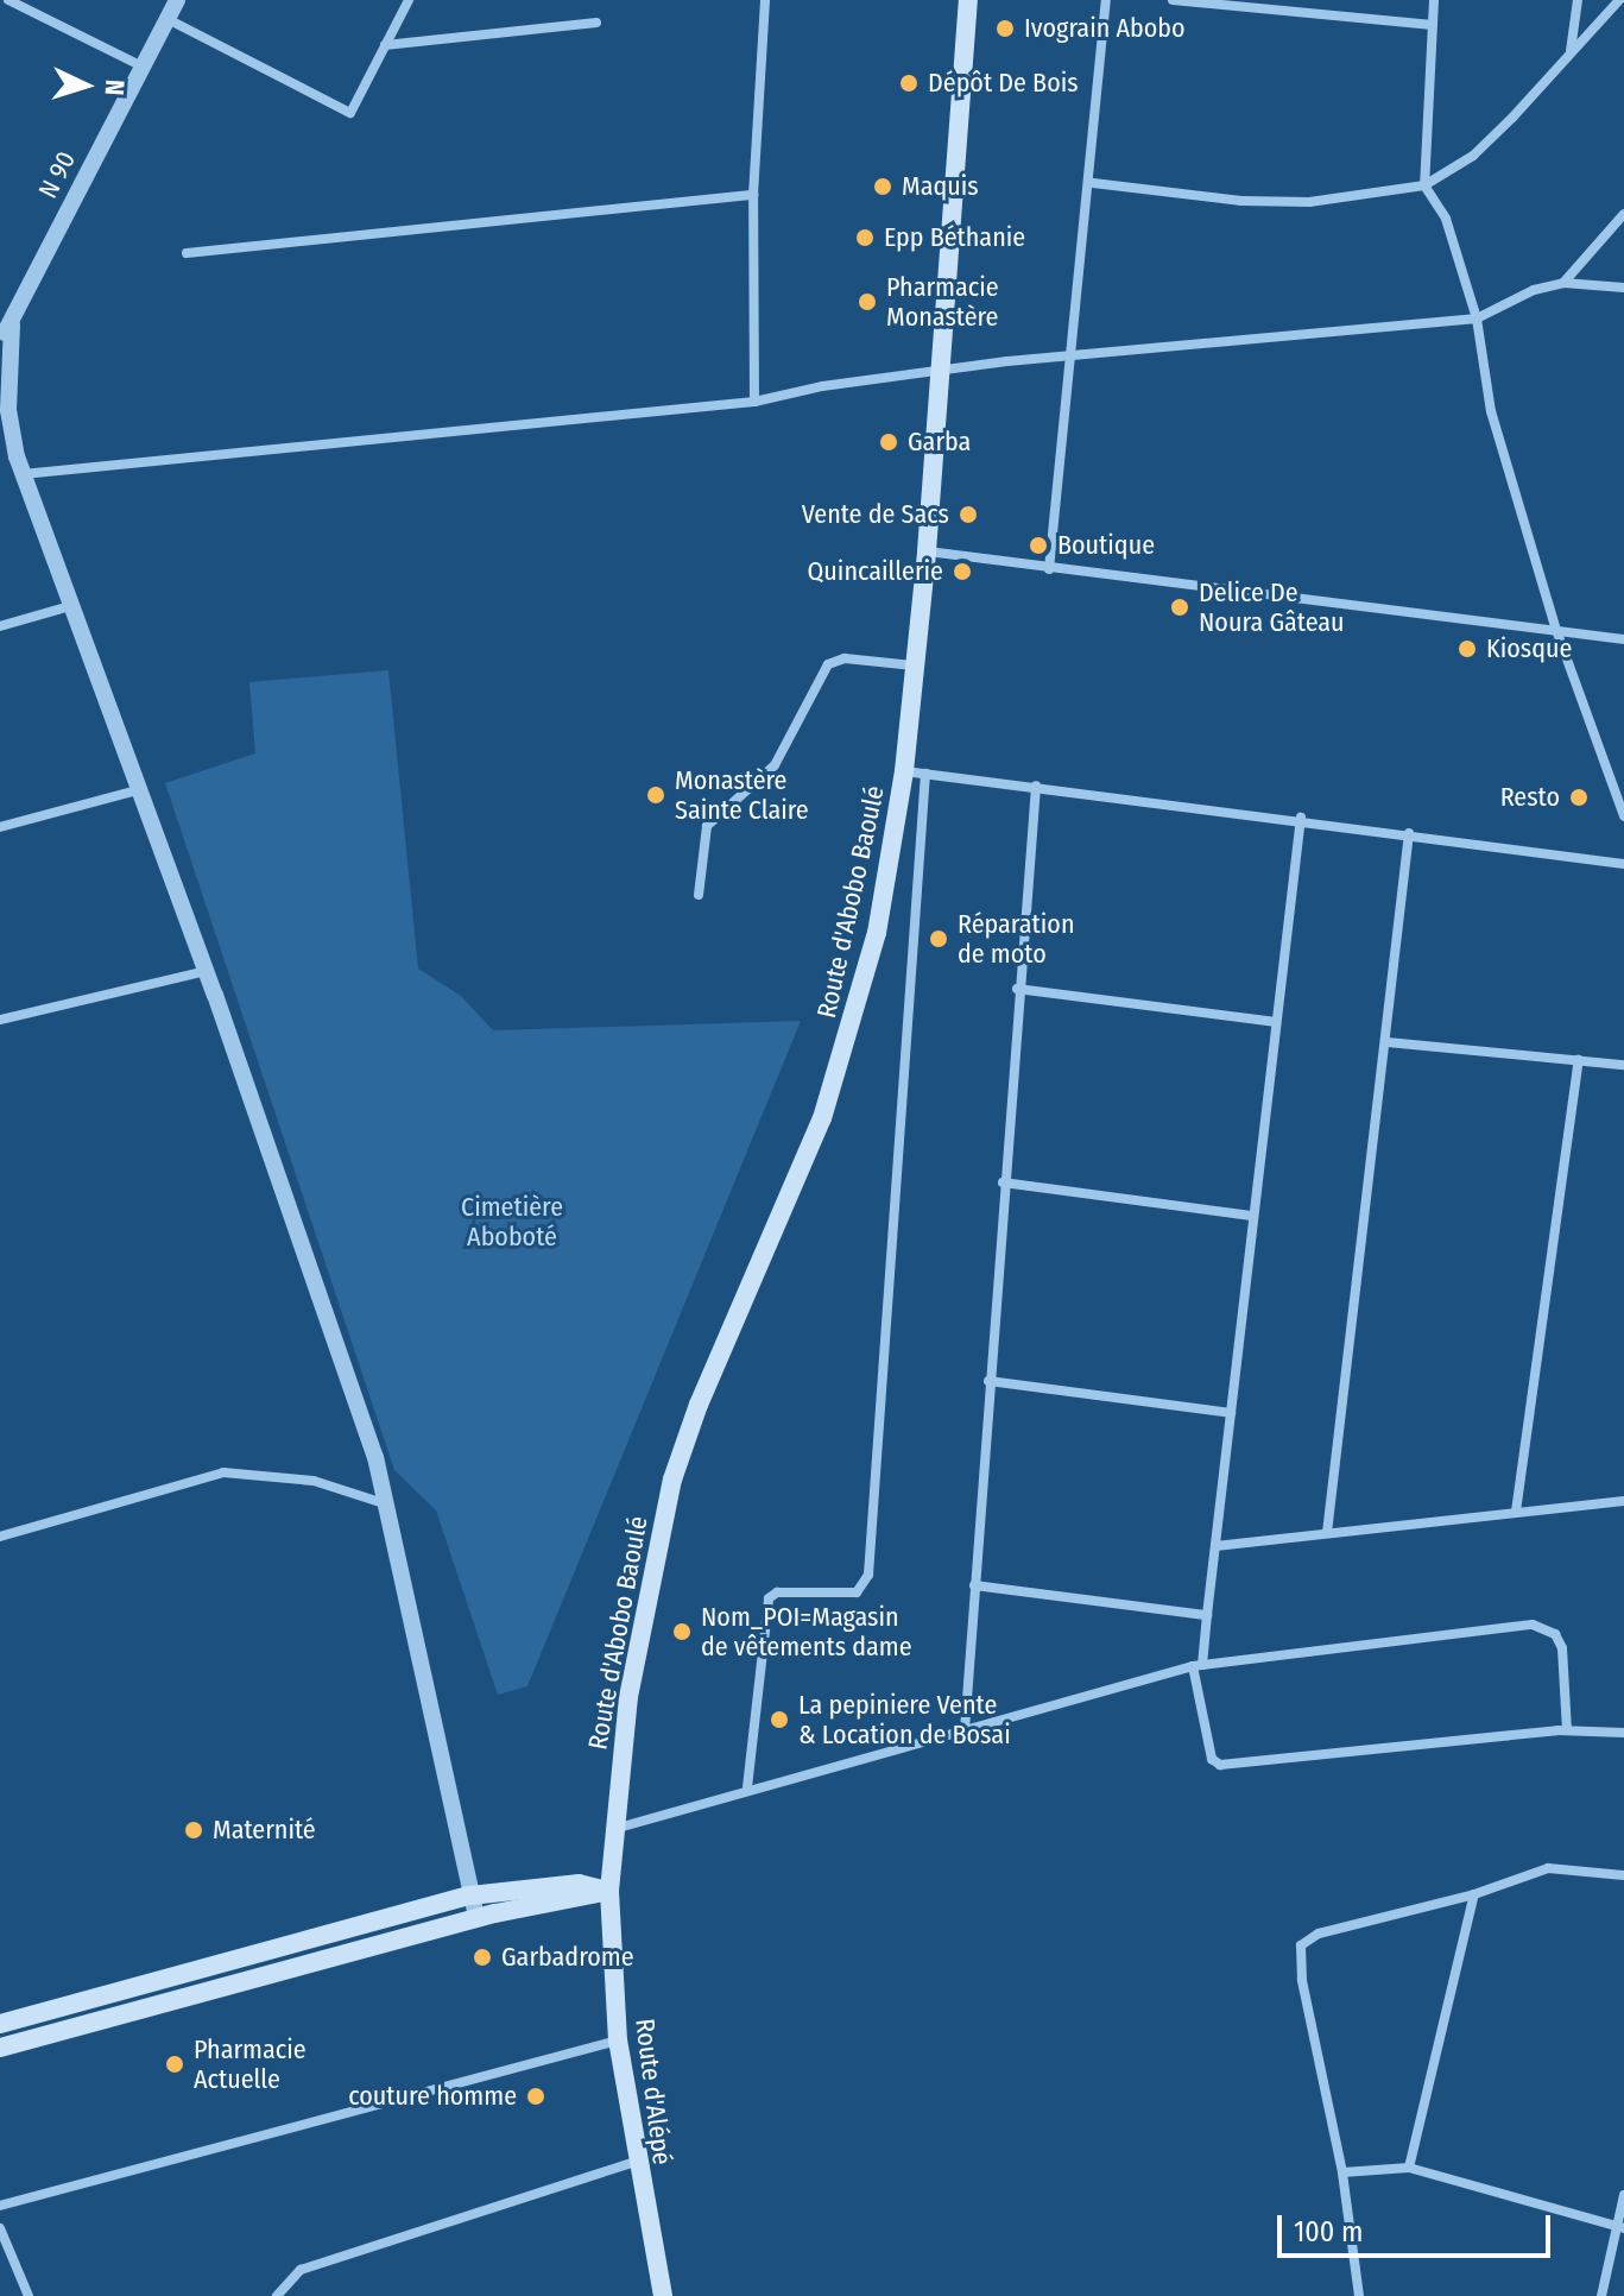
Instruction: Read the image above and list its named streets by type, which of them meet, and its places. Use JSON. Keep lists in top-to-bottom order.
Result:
{
  "streets": {
    "main road": ["Route d'Abobo Baoulé", "Route d'Alépé"],
    "street": ["N 90"]
  },
  "crossings": [
    ["Route d'Abobo Baoulé", "Route d'Alépé"]
  ],
  "parks": ["Cimetière Aboboté"],
  "places": [
    "Ivograin Abobo",
    "Dépôt De Bois",
    "Maquis",
    "Epp Béthanie",
    "Pharmacie Monastère",
    "Garba",
    "Vente de Sacs",
    "Boutique",
    "Quincaillerie",
    "Delice De Noura Gâteau",
    "Kiosque",
    "Monastère Sainte Claire",
    "Resto",
    "Réparation de moto",
    "Nom_POI=Magasin de vêtements dame",
    "La pepiniere Vente & Location de Bosai",
    "Maternité",
    "Garbadrome",
    "Pharmacie Actuelle",
    "couture homme"
  ],
  "scale_bar": "100 m",
  "north": "right"
}
